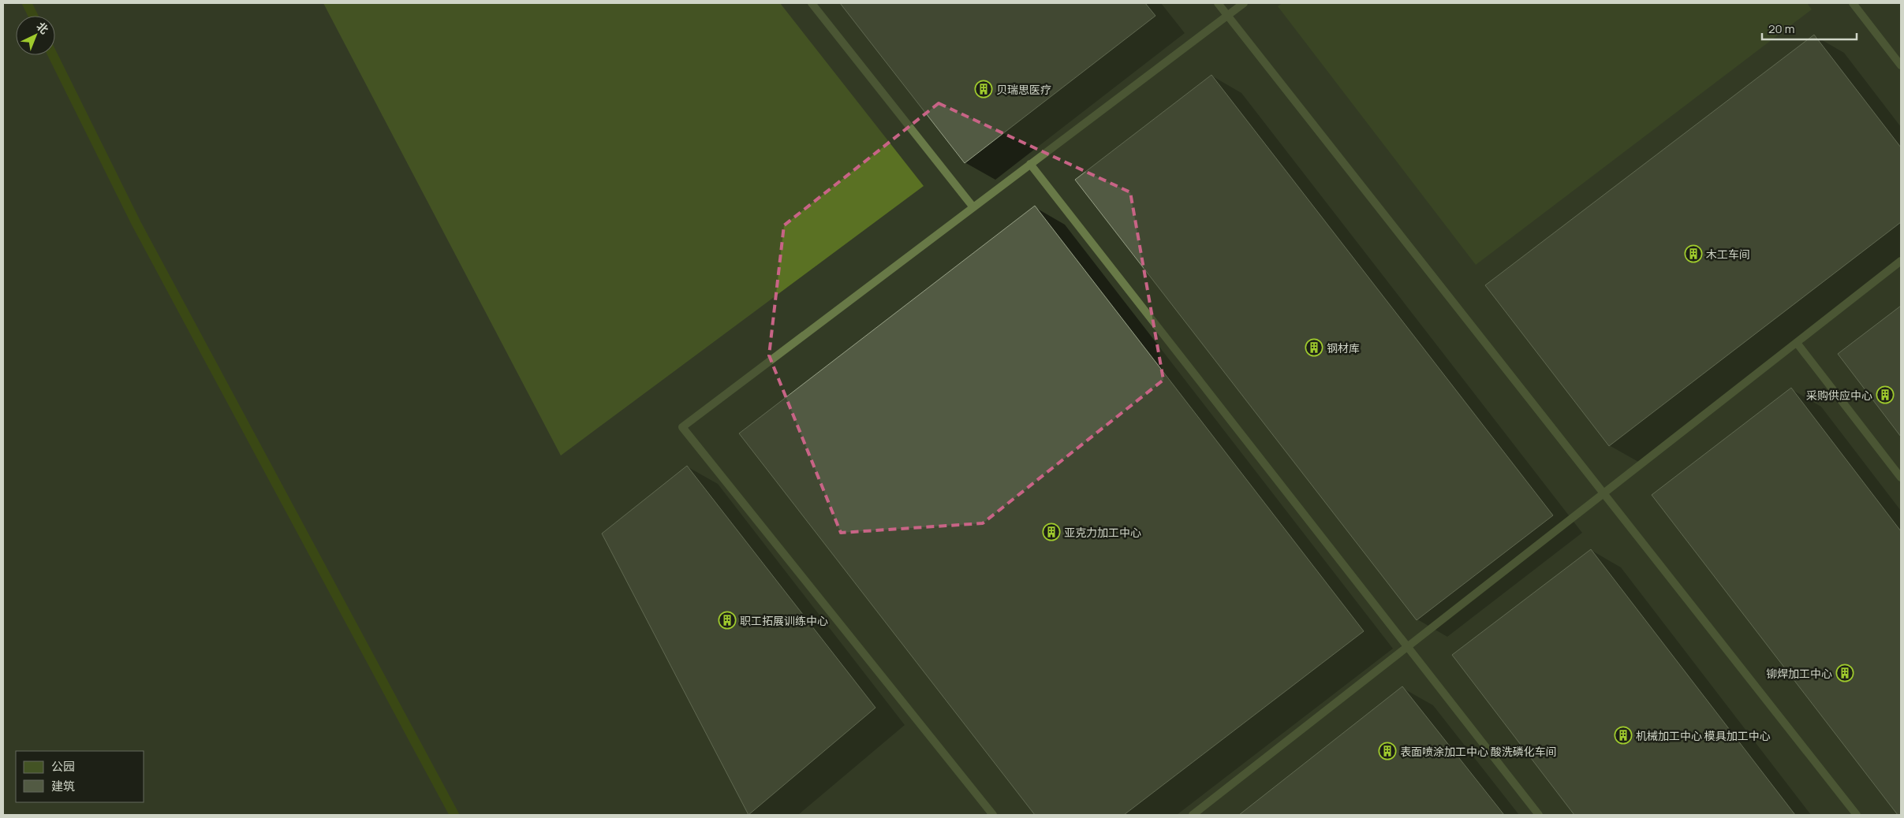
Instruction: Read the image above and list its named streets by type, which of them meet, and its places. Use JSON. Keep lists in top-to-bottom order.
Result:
{
  "places": {
    "building": [
      "贝瑞思医疗",
      "木工车间",
      "钢材库",
      "采购供应中心",
      "亚克力加工中心",
      "职工拓展训练中心",
      "铆焊加工中心",
      "机械加工中心 模具加工中心",
      "表面喷涂加工中心 酸洗磷化车间"
    ]
  },
  "legend": ["公园", "建筑"],
  "scale_bar": "20 m",
  "north": "top right"
}
